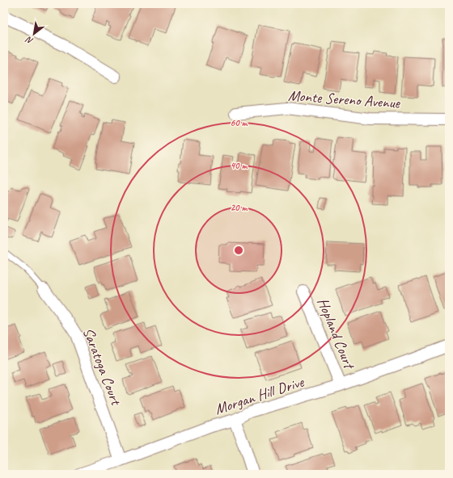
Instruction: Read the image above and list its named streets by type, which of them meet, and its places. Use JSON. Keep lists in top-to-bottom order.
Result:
{
  "streets": {
    "street": [
      "Monte Sereno Avenue",
      "Hopland Court",
      "Saratoga Court",
      "Morgan Hill Drive"
    ]
  },
  "crossings": [
    ["Hopland Court", "Morgan Hill Drive"],
    ["Saratoga Court", "Morgan Hill Drive"]
  ],
  "north": "bottom left",
  "rings": ["60 m", "40 m", "20 m"]
}
